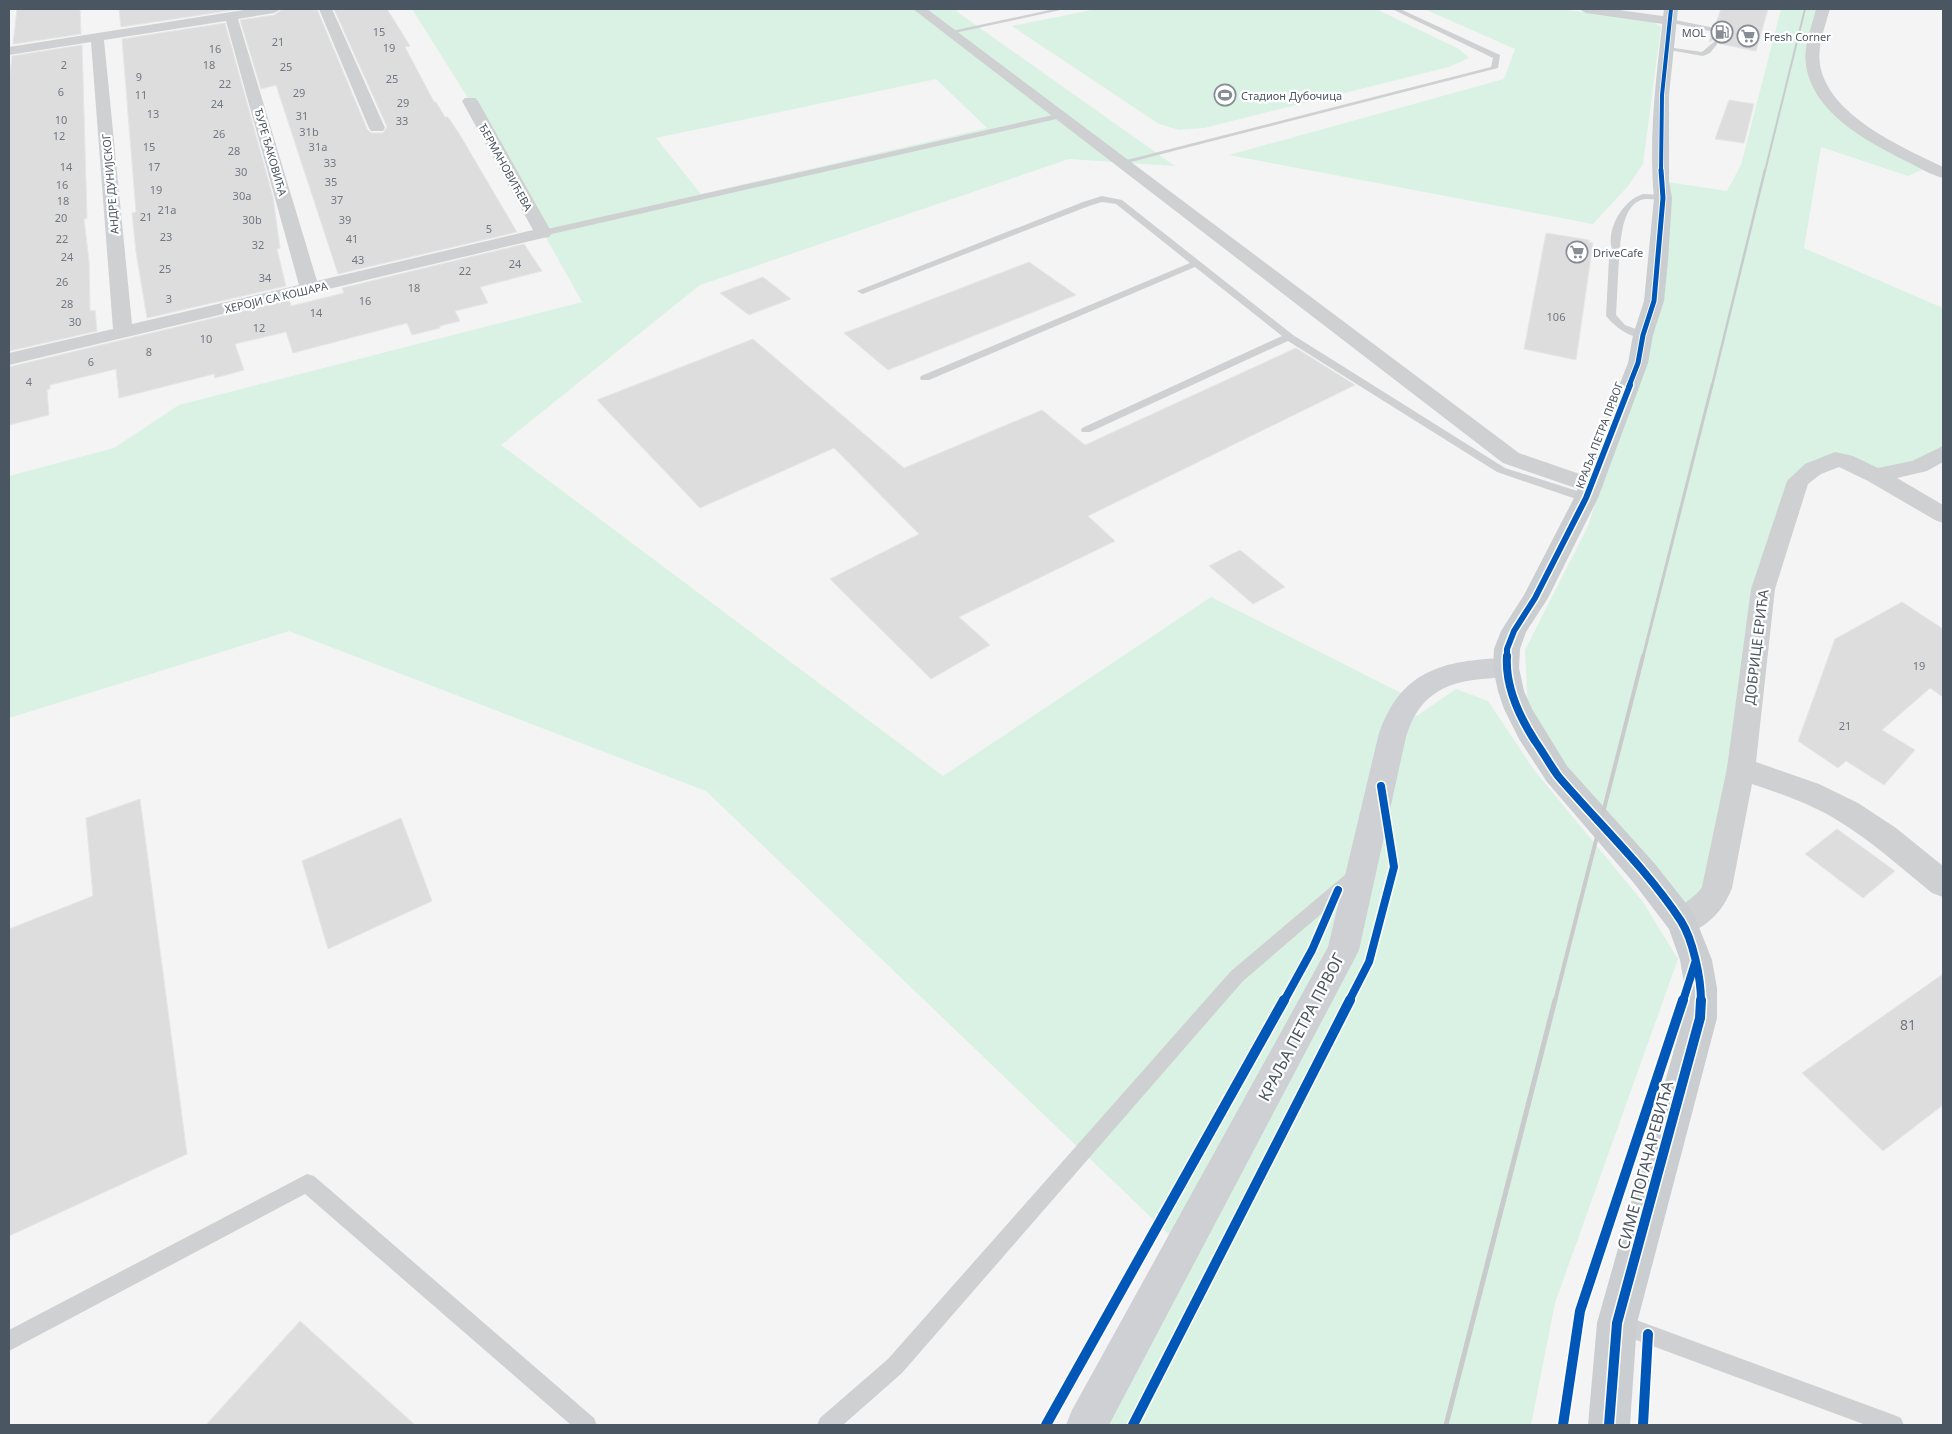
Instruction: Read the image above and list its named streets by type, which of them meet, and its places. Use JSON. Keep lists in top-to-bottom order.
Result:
{
  "streets": {
    "main road": ["КРАЉА ПЕТРА ПРВОГ", "СИМЕ ПОГАЧАРЕВИЋА"],
    "street": [
      "ЂУРЕ ЂАКОВИЋА",
      "ЂЕРМАНОВИЋЕВА",
      "АНДРЕ ДУНИЈСКОГ",
      "ХЕРОЈИ СА КОШАРА",
      "ДОБРИЦЕ ЕРИЋА"
    ]
  },
  "crossings": [
    ["ЂУРЕ ЂАКОВИЋА", "ХЕРОЈИ СА КОШАРА"],
    ["ЂЕРМАНОВИЋЕВА", "ХЕРОЈИ СА КОШАРА"],
    ["АНДРЕ ДУНИЈСКОГ", "ХЕРОЈИ СА КОШАРА"],
    ["КРАЉА ПЕТРА ПРВОГ", "СИМЕ ПОГАЧАРЕВИЋА"]
  ],
  "places": {
    "fuel station": ["MOL"],
    "supermarket": ["Fresh Corner", "DriveCafe"],
    "sports": ["Стадион Дубочица"]
  },
  "house_numbers": [
    "15",
    "21",
    "19",
    "16",
    "2",
    "18",
    "25",
    "9",
    "25",
    "22",
    "6",
    "29",
    "11",
    "29",
    "24",
    "13",
    "31",
    "10",
    "33",
    "31b",
    "26",
    "12",
    "15",
    "31a",
    "28",
    "33",
    "14",
    "17",
    "30",
    "35",
    "16",
    "19",
    "30a",
    "37",
    "18",
    "21a",
    "21",
    "20",
    "30b",
    "39",
    "5",
    "23",
    "22",
    "41",
    "32",
    "24",
    "43",
    "24",
    "25",
    "22",
    "34",
    "26",
    "18",
    "3",
    "16",
    "28",
    "14",
    "106",
    "30",
    "12",
    "10",
    "8",
    "6",
    "4",
    "19",
    "21",
    "81"
  ]
}
